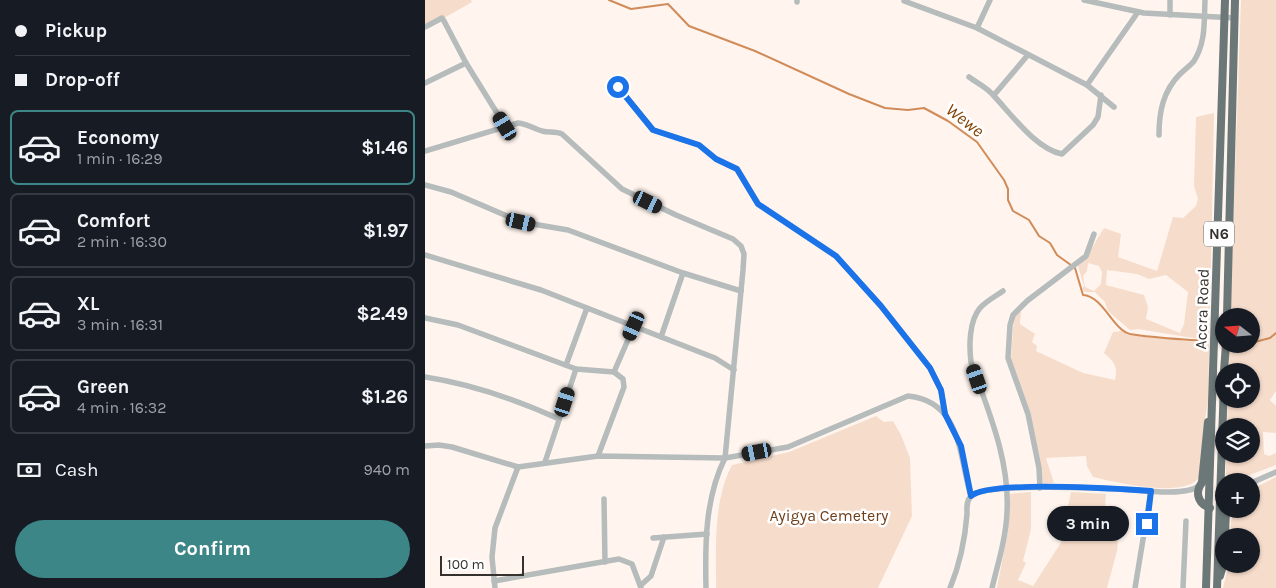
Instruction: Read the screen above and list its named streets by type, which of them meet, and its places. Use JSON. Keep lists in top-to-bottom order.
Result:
{
  "streets": {
    "highway": ["N6", "Accra Road"]
  },
  "crossings": [
    ["N6", "Accra Road"]
  ],
  "water": ["Wewe"],
  "parks": ["Ayigya Cemetery"],
  "scale_bar": "100 m",
  "north": "left",
  "page": {
    "banner": ["Pickup", "Drop-off"],
    "list": [
      {
        "name": "Economy",
        "note": "1 min · 16:29",
        "value": "$1.46"
      },
      {
        "name": "Comfort",
        "note": "2 min · 16:30",
        "value": "$1.97"
      },
      {
        "name": "XL",
        "note": "3 min · 16:31",
        "value": "$2.49"
      },
      {
        "name": "Green",
        "note": "4 min · 16:32",
        "value": "$1.26"
      }
    ],
    "map_buttons": ["+", "−"],
    "pay": ["Cash", "940 m"],
    "bubble": "3 min",
    "buttons": "Confirm",
    "scale": "100 m"
  }
}
